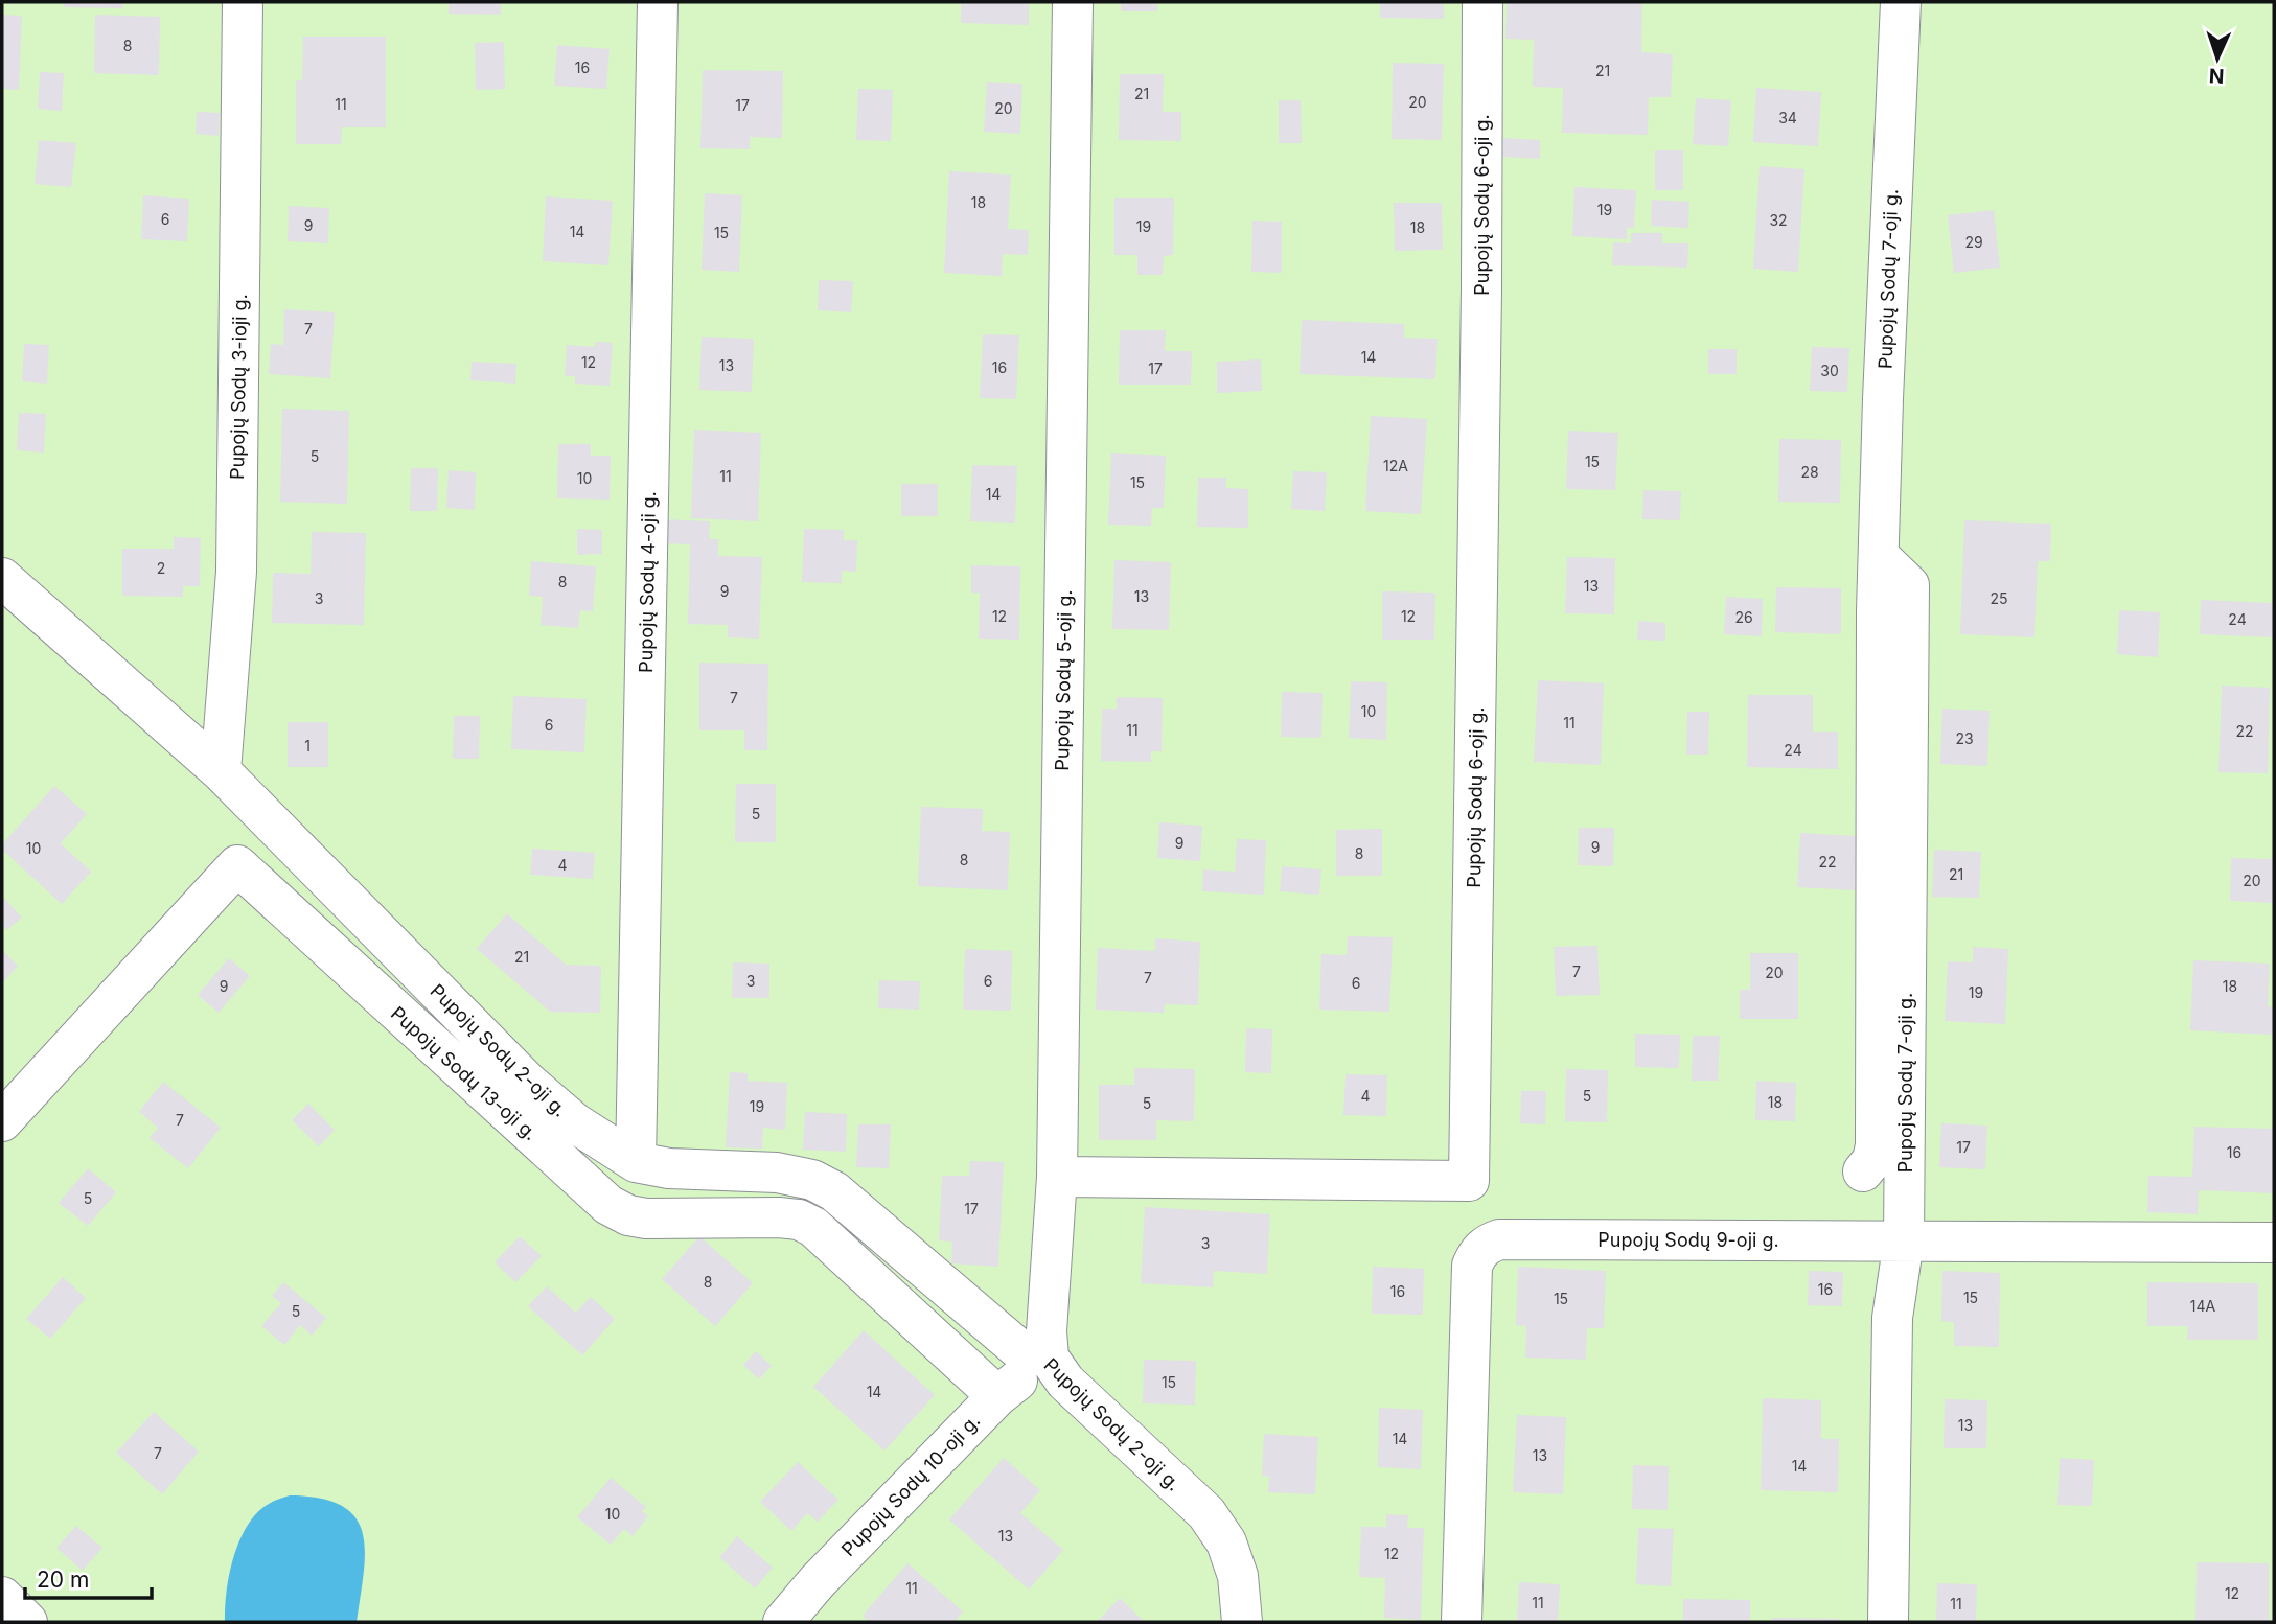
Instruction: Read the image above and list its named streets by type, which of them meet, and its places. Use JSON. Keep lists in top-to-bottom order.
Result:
{
  "streets": {
    "street": [
      "Pupojų Sodų 6-oji g.",
      "Pupojų Sodų 7-oji g.",
      "Pupojų Sodų 3-ioji g.",
      "Pupojų Sodų 4-oji g.",
      "Pupojų Sodų 5-oji g.",
      "Pupojų Sodų 2-oji g.",
      "Pupojų Sodų 13-oji g.",
      "Pupojų Sodų 9-oji g.",
      "Pupojų Sodų 10-oji g."
    ]
  },
  "crossings": [
    ["Pupojų Sodų 6-oji g.", "Pupojų Sodų 5-oji g."],
    ["Pupojų Sodų 7-oji g.", "Pupojų Sodų 9-oji g."],
    ["Pupojų Sodų 3-ioji g.", "Pupojų Sodų 2-oji g."],
    ["Pupojų Sodų 4-oji g.", "Pupojų Sodų 2-oji g."],
    ["Pupojų Sodų 5-oji g.", "Pupojų Sodų 2-oji g."],
    ["Pupojų Sodų 5-oji g.", "Pupojų Sodų 10-oji g."],
    ["Pupojų Sodų 2-oji g.", "Pupojų Sodų 10-oji g."],
    ["Pupojų Sodų 13-oji g.", "Pupojų Sodų 10-oji g."]
  ],
  "house_numbers": [
    "8",
    "16",
    "21",
    "21",
    "20",
    "11",
    "17",
    "20",
    "34",
    "18",
    "19",
    "6",
    "32",
    "9",
    "19",
    "18",
    "14",
    "15",
    "29",
    "7",
    "14",
    "12",
    "13",
    "16",
    "17",
    "30",
    "5",
    "15",
    "12A",
    "28",
    "11",
    "10",
    "15",
    "14",
    "2",
    "8",
    "13",
    "9",
    "13",
    "3",
    "25",
    "12",
    "12",
    "26",
    "24",
    "7",
    "10",
    "11",
    "6",
    "11",
    "22",
    "23",
    "1",
    "24",
    "5",
    "9",
    "9",
    "10",
    "8",
    "8",
    "22",
    "4",
    "21",
    "20",
    "21",
    "7",
    "20",
    "7",
    "3",
    "6",
    "6",
    "9",
    "18",
    "19",
    "4",
    "5",
    "18",
    "5",
    "19",
    "7",
    "17",
    "16",
    "5",
    "17",
    "3",
    "8",
    "16",
    "16",
    "15",
    "15",
    "14A",
    "5",
    "15",
    "14",
    "13",
    "14",
    "7",
    "13",
    "14",
    "10",
    "13",
    "12",
    "11",
    "12",
    "11",
    "11"
  ],
  "scale_bar": "20 m",
  "north": "bottom"
}
